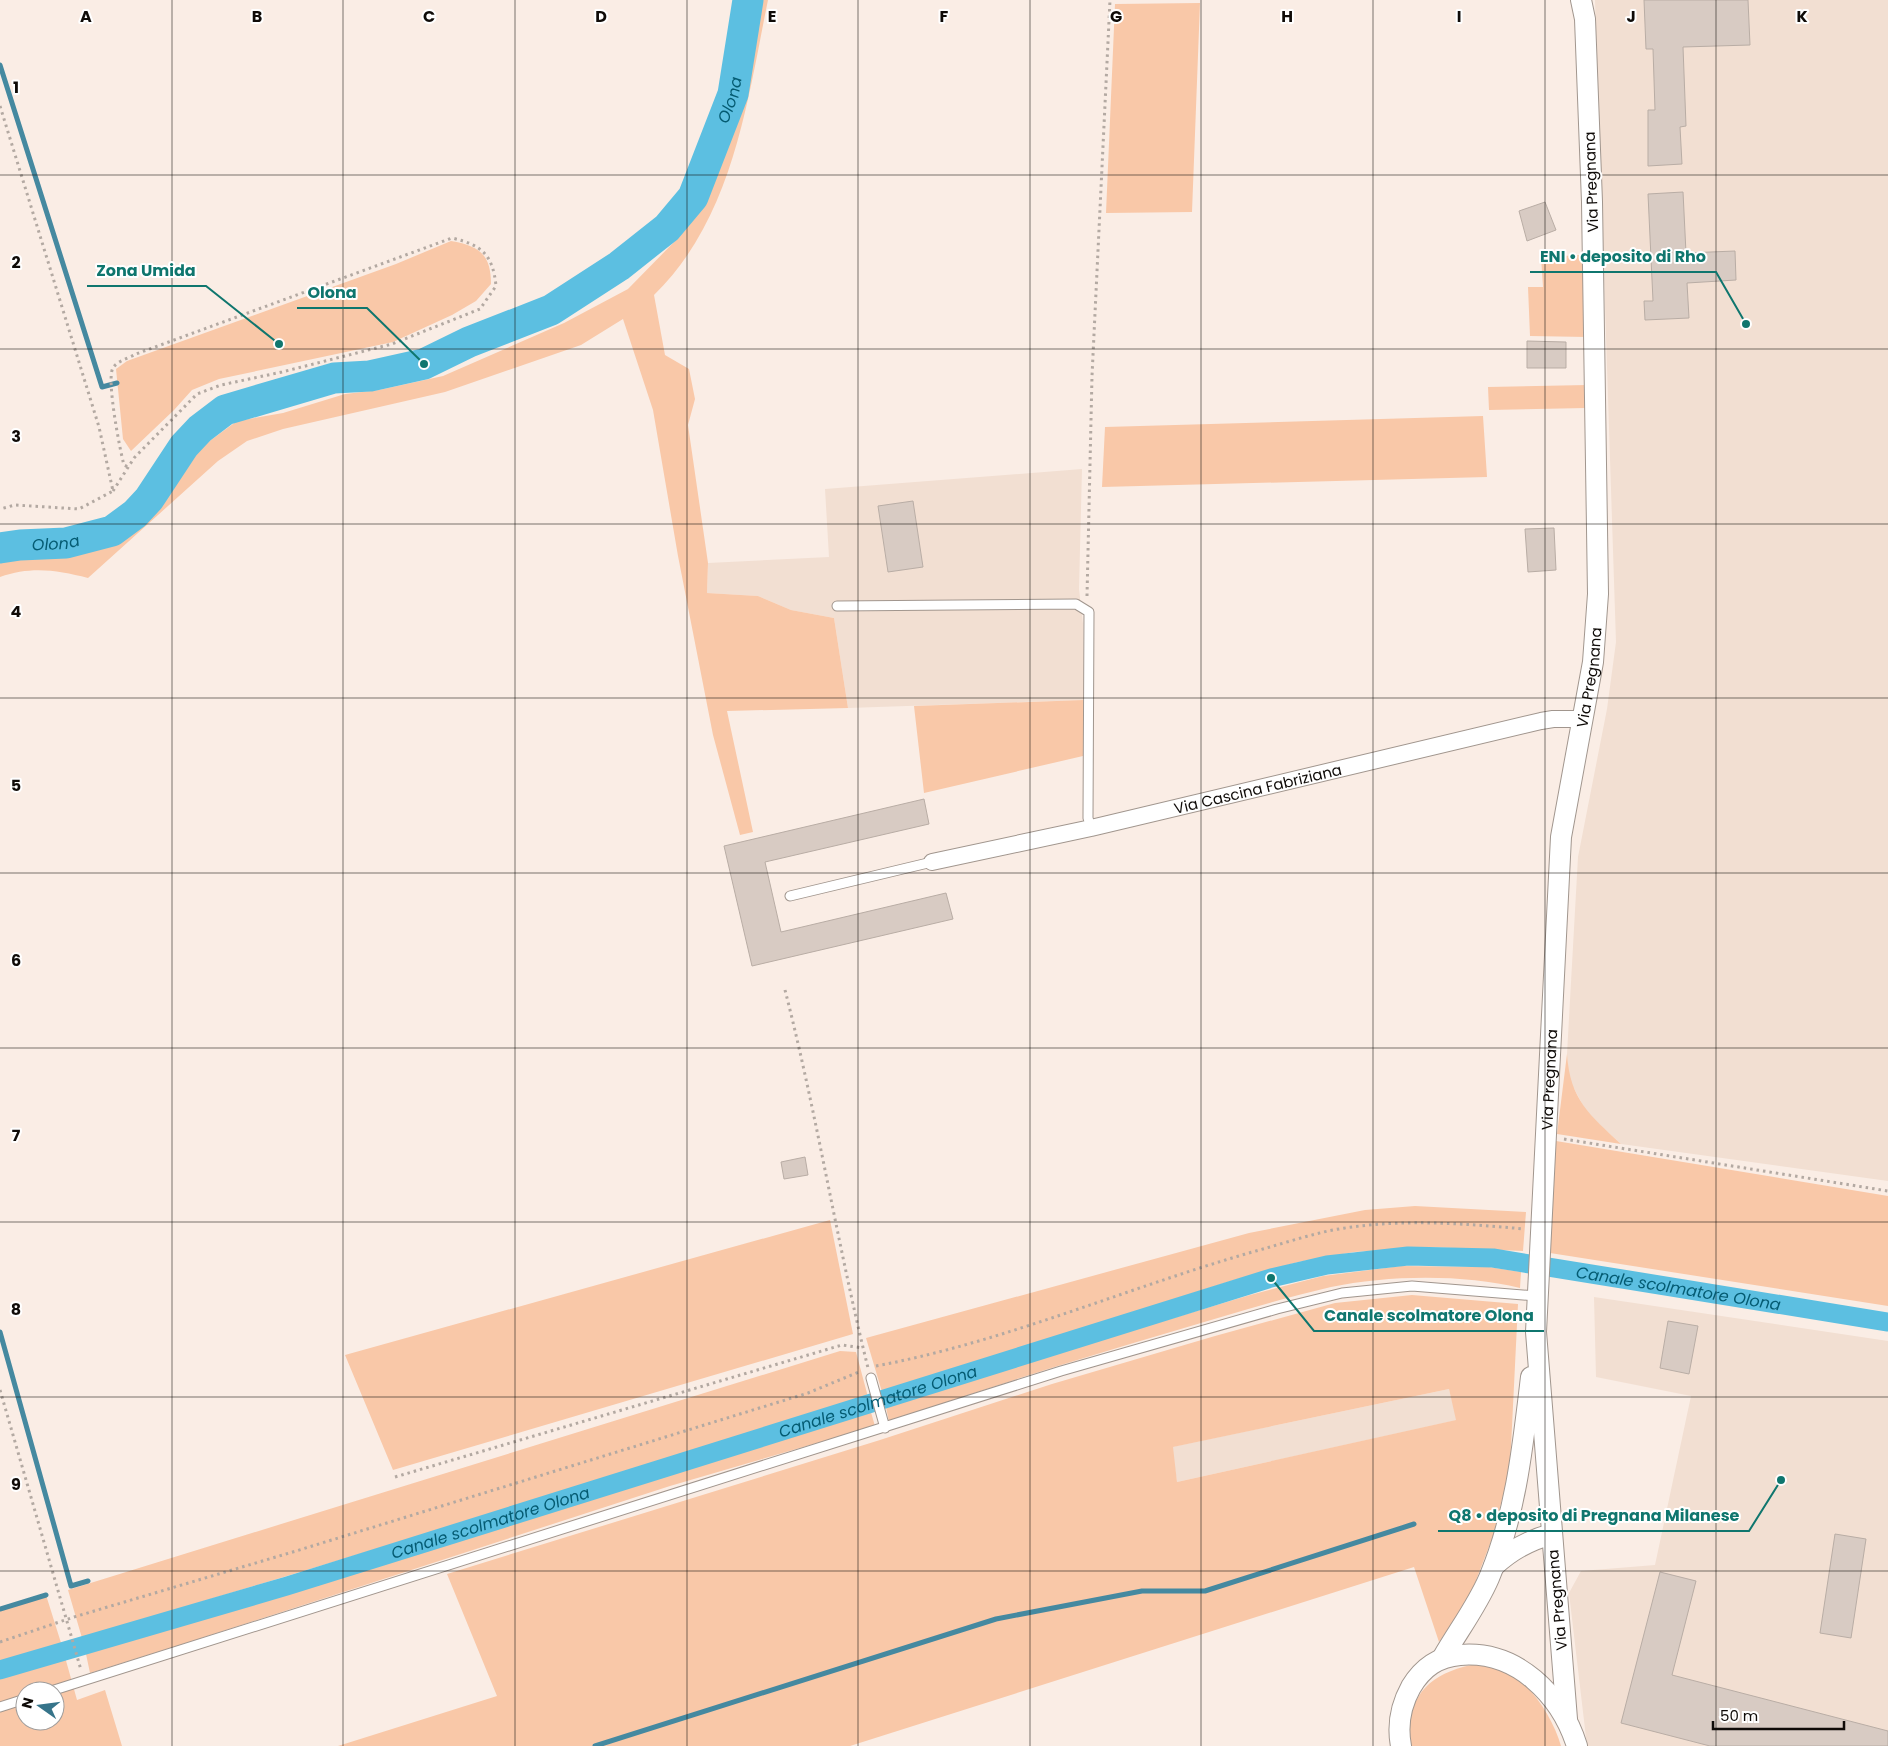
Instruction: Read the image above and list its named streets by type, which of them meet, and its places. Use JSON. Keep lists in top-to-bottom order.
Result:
{
  "streets": {
    "street": ["Via Pregnana", "Via Cascina Fabriziana"]
  },
  "crossings": [
    ["Via Pregnana", "Via Cascina Fabriziana"]
  ],
  "water": ["Olona", "Canale scolmatore Olona"],
  "places": [
    "ENI • deposito di Rho",
    "Zona Umida",
    "Olona",
    "Canale scolmatore Olona",
    "Q8 • deposito di Pregnana Milanese"
  ],
  "scale_bar": "50 m",
  "north": "left",
  "grid": {
    "columns": [
      "A",
      "B",
      "C",
      "D",
      "E",
      "F",
      "G",
      "H",
      "I",
      "J",
      "K"
    ],
    "rows": [
      "1",
      "2",
      "3",
      "4",
      "5",
      "6",
      "7",
      "8",
      "9"
    ]
  }
}
